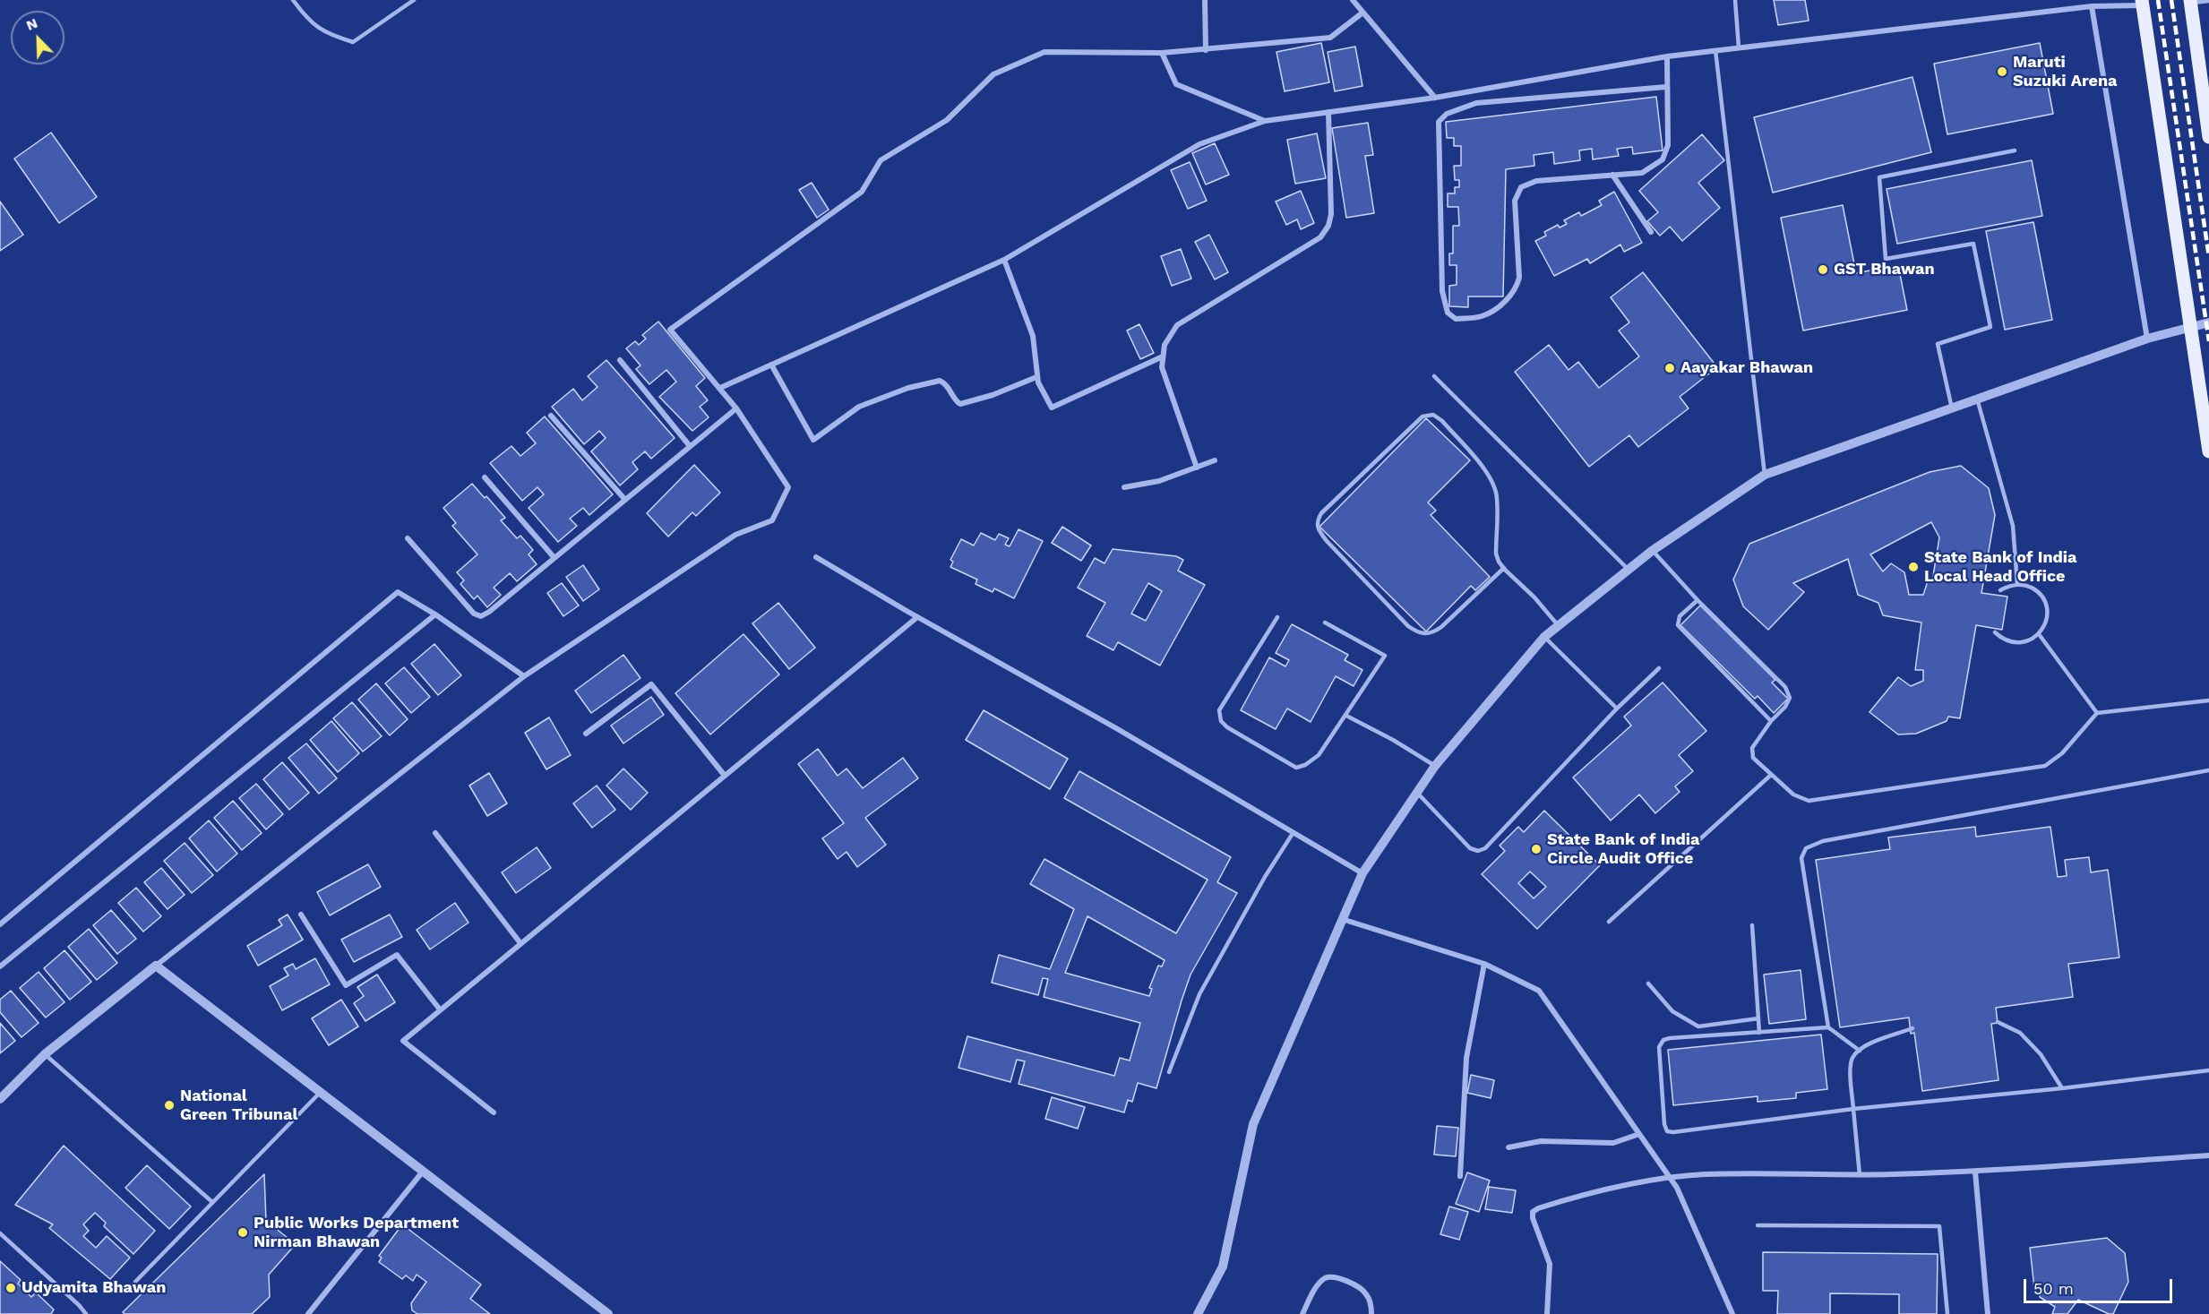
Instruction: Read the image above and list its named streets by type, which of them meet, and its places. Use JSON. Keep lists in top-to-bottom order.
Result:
{
  "places": [
    "Maruti Suzuki Arena",
    "GST Bhawan",
    "Aayakar Bhawan",
    "State Bank of India Local Head Office",
    "State Bank of India Circle Audit Office",
    "National Green Tribunal",
    "Public Works Department Nirman Bhawan",
    "Udyamita Bhawan"
  ],
  "scale_bar": "50 m",
  "north": "top left"
}
